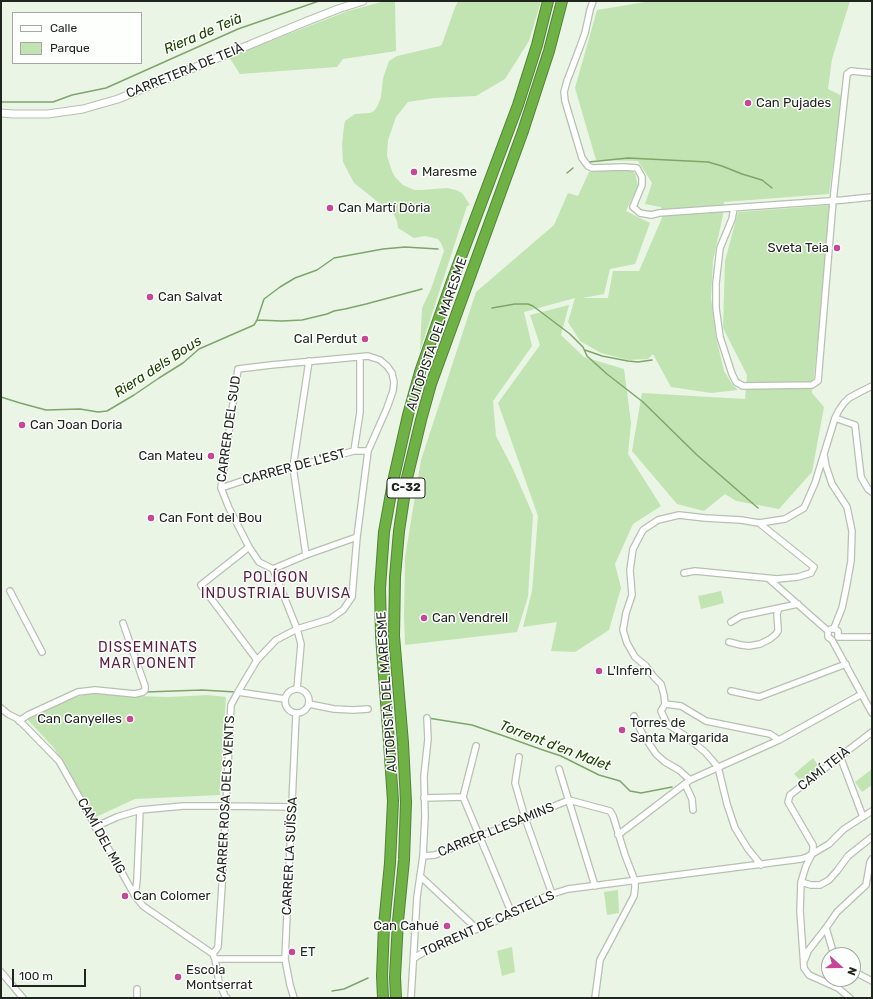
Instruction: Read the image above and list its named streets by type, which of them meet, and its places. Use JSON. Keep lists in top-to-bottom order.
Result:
{
  "streets": {
    "highway": ["AUTOPISTA DEL MARESME", "C-32"],
    "street": [
      "CARRETERA DE TEIÀ",
      "CARRER DEL SUD",
      "CARRER DE L'EST",
      "CAMÍ TEIÀ",
      "CARRER ROSA DELS VENTS",
      "CARRER LLESAMINS",
      "CAMÍ DEL MIG",
      "CARRER LA SUÏSSA",
      "TORRENT DE CASTELLS"
    ]
  },
  "crossings": [
    ["CARRER DEL SUD", "CARRER DE L'EST"],
    ["CARRER DEL SUD", "CARRER ROSA DELS VENTS"],
    ["CARRER DE L'EST", "CARRER ROSA DELS VENTS"],
    ["CAMÍ TEIÀ", "TORRENT DE CASTELLS"],
    ["CARRER ROSA DELS VENTS", "CAMÍ DEL MIG"]
  ],
  "districts": ["POLÍGON INDUSTRIAL BUVISA", "DISSEMINATS MAR PONENT"],
  "water": ["Riera de Teià", "Riera dels Bous", "Torrent d'en Malet"],
  "places": [
    "Can Pujades",
    "Maresme",
    "Can Martí Dòria",
    "Sveta Teia",
    "Can Salvat",
    "Cal Perdut",
    "Can Joan Doria",
    "Can Mateu",
    "Can Font del Bou",
    "Can Vendrell",
    "L'Infern",
    "Can Canyelles",
    "Torres de Santa Margarida",
    "Can Colomer",
    "Can Cahué",
    "ET",
    "Escola Montserrat"
  ],
  "legend": ["Calle", "Parque"],
  "scale_bar": "100 m",
  "north": "right"
}
